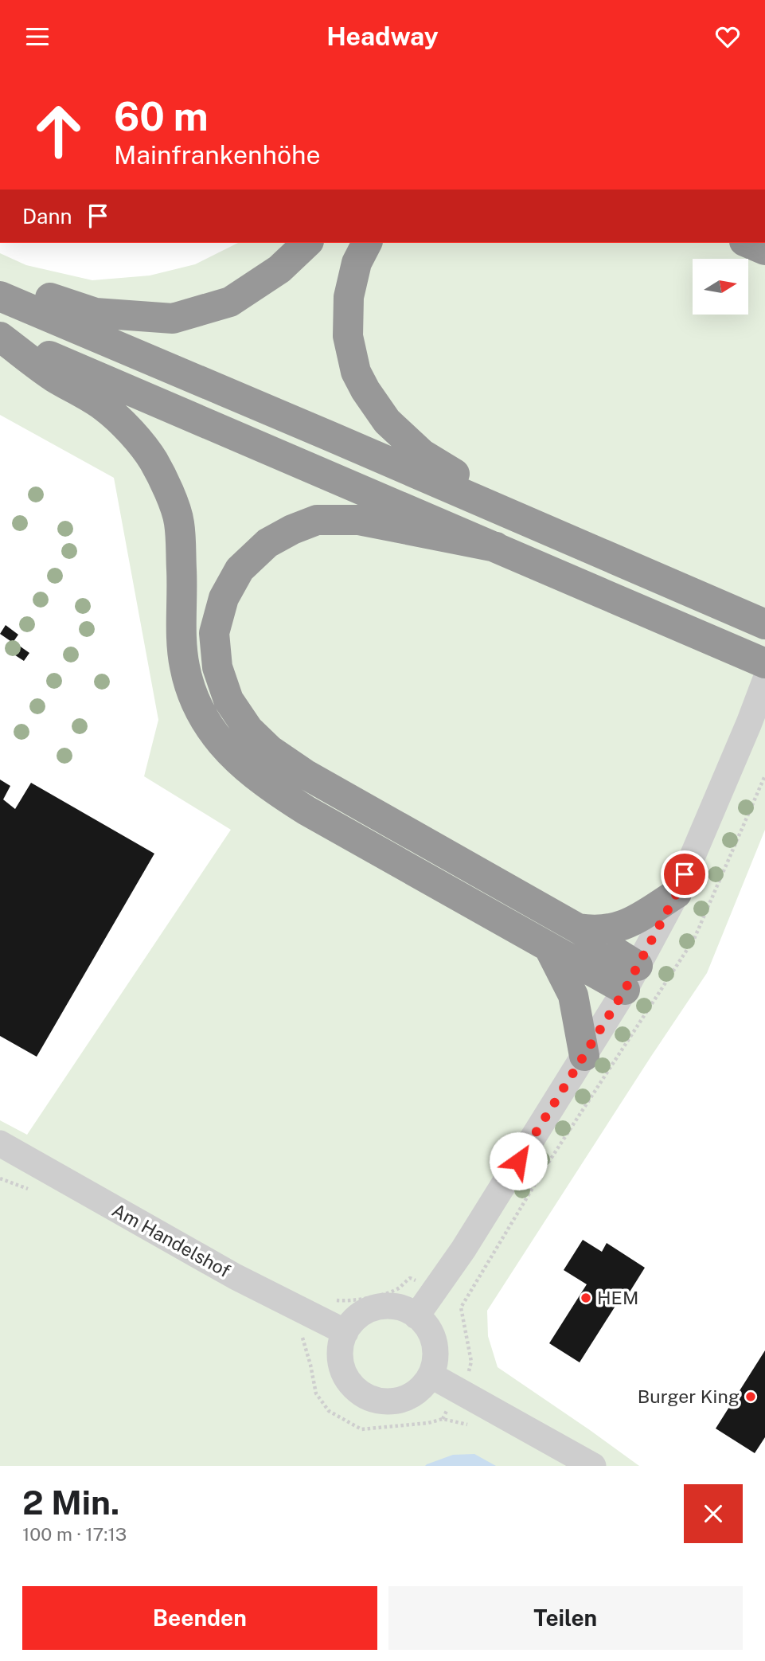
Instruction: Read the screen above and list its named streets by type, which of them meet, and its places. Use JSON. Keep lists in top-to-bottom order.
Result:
{
  "streets": {
    "street": ["Am Handelshof"]
  },
  "places": ["HEM", "Burger King"],
  "north": "right",
  "page": {
    "header": "Headway",
    "turn": ["60 m", "Mainfrankenhöhe"],
    "then": "Dann",
    "heading": ["2 Min.", "100 m · 17:13"],
    "buttons": ["Beenden", "Teilen"]
  }
}
